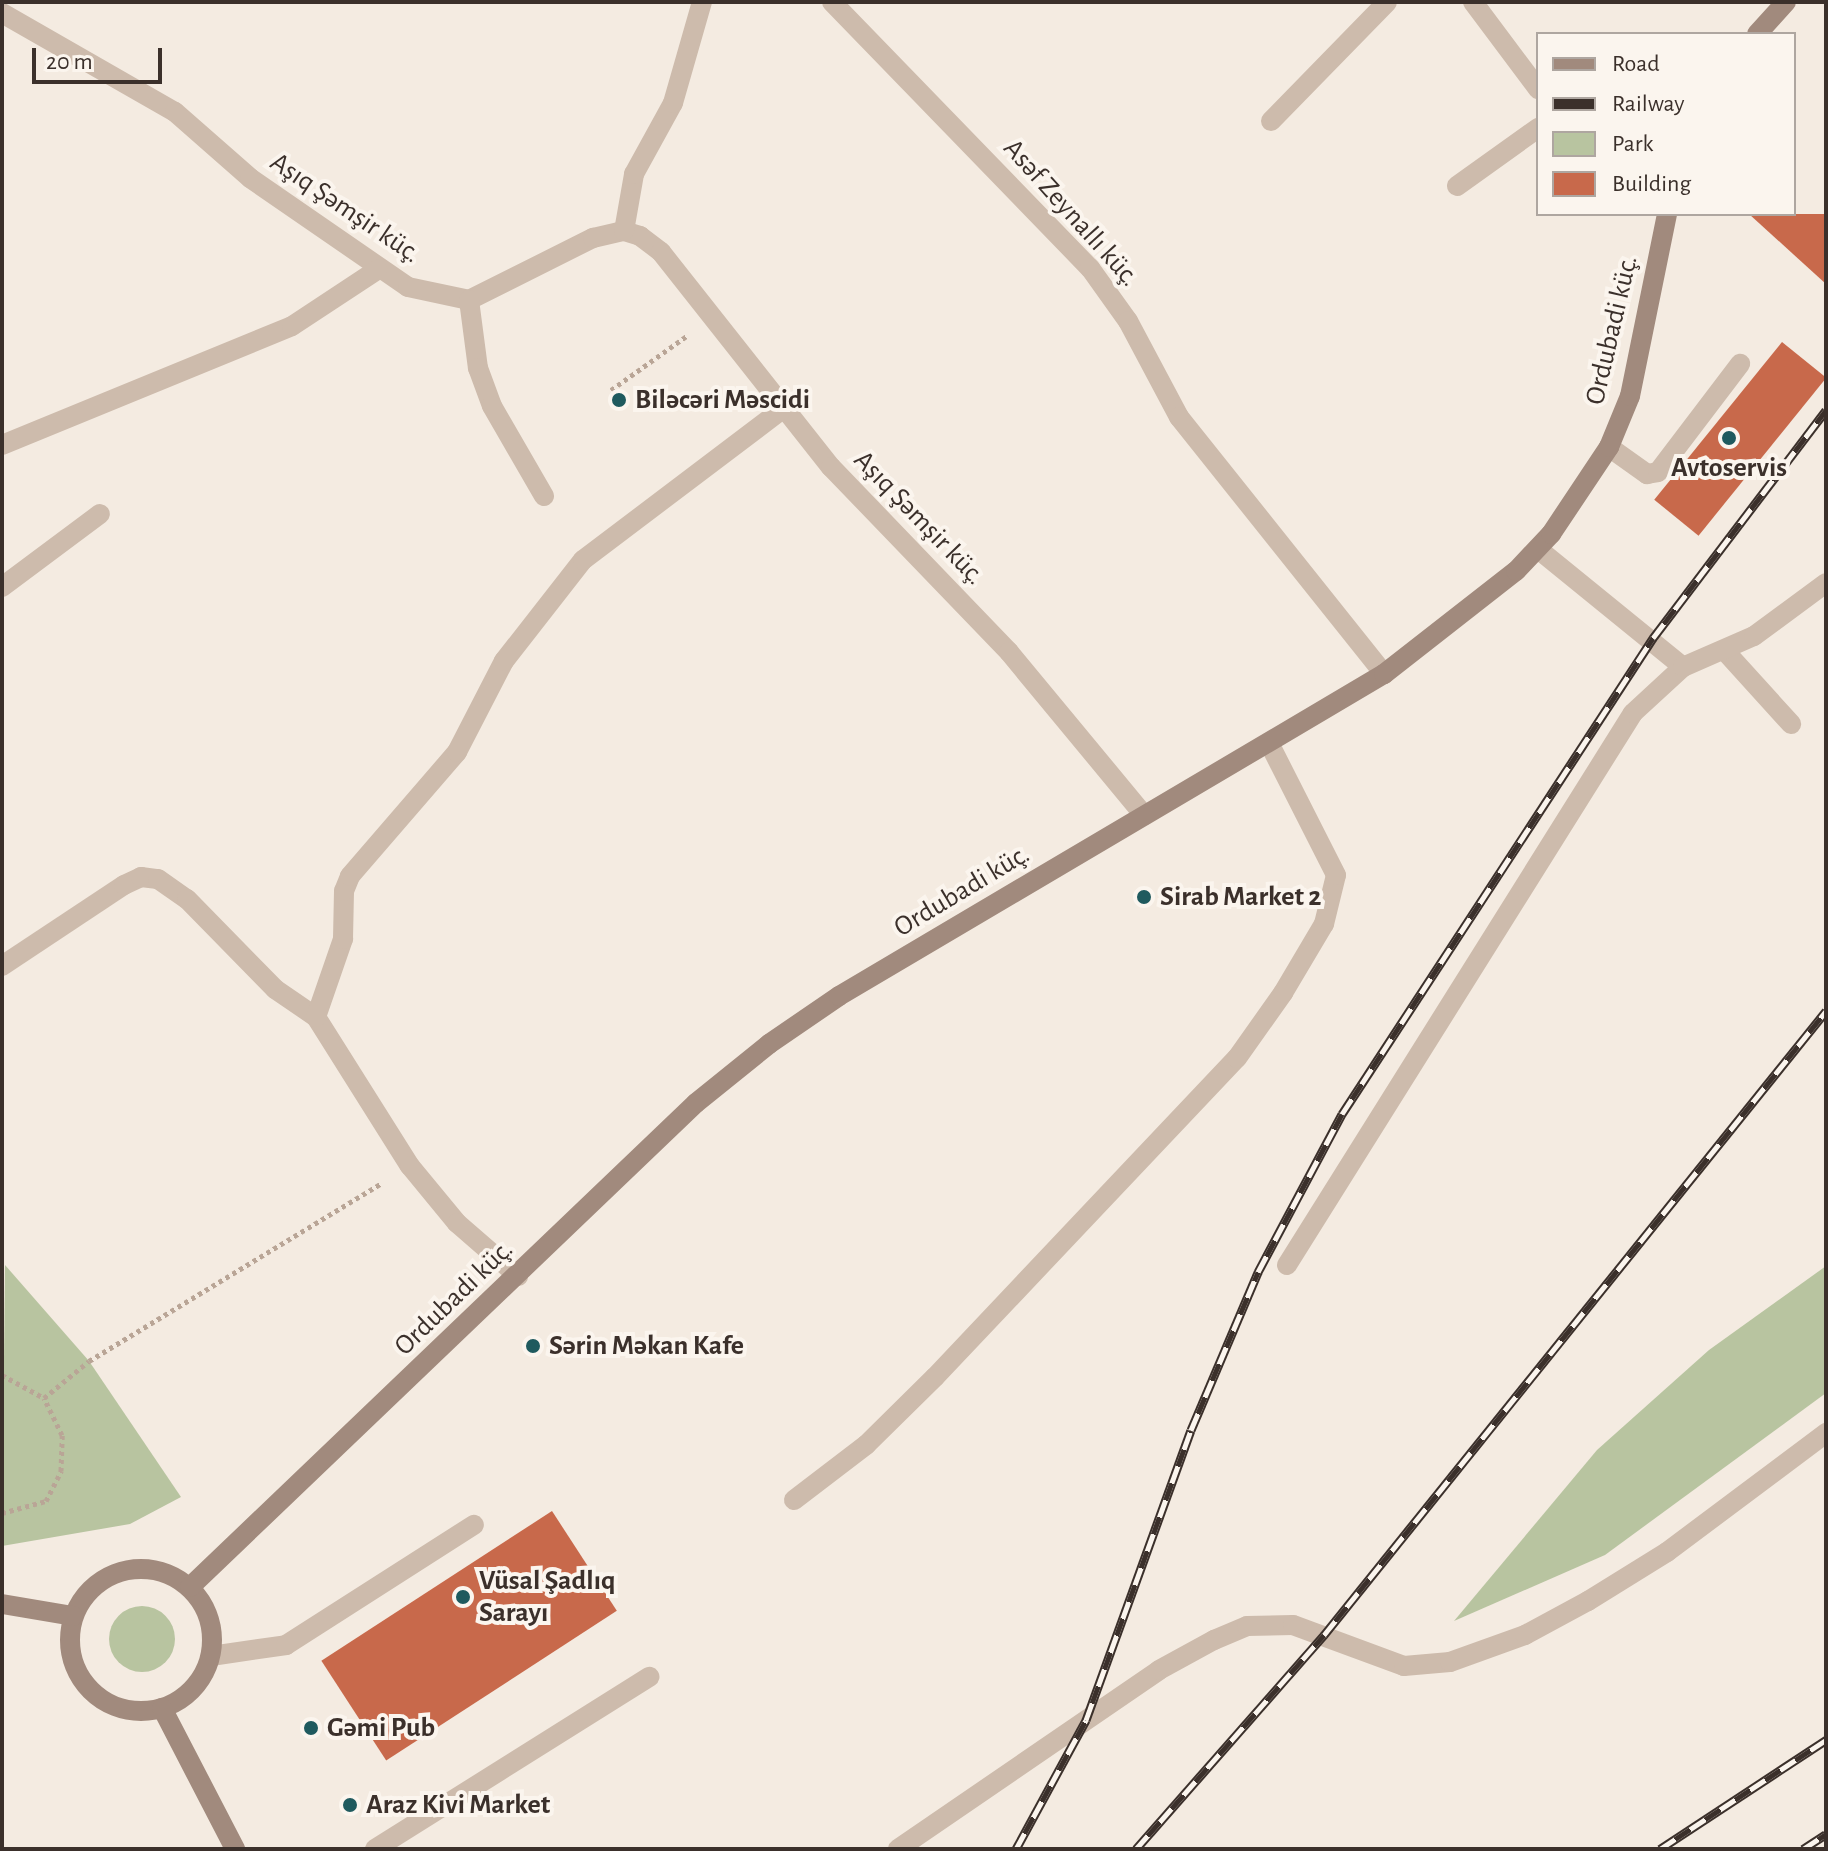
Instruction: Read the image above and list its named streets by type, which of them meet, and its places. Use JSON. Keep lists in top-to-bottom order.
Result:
{
  "streets": {
    "main road": ["Ordubadi küç."],
    "street": ["Aşıq Şəmşir küç.", "Asəf Zeynallı küç."]
  },
  "crossings": [
    ["Aşıq Şəmşir küç.", "Ordubadi küç."],
    ["Asəf Zeynallı küç.", "Ordubadi küç."]
  ],
  "places": [
    "Biləcəri Məscidi",
    "Avtoservis",
    "Sirab Market 2",
    "Sərin Məkan Kafe",
    "Vüsal Şadlıq Sarayı",
    "Gəmi Pub",
    "Araz Kivi Market"
  ],
  "legend": [
    "Road",
    "Railway",
    "Park",
    "Building"
  ],
  "scale_bar": "20 m"
}
